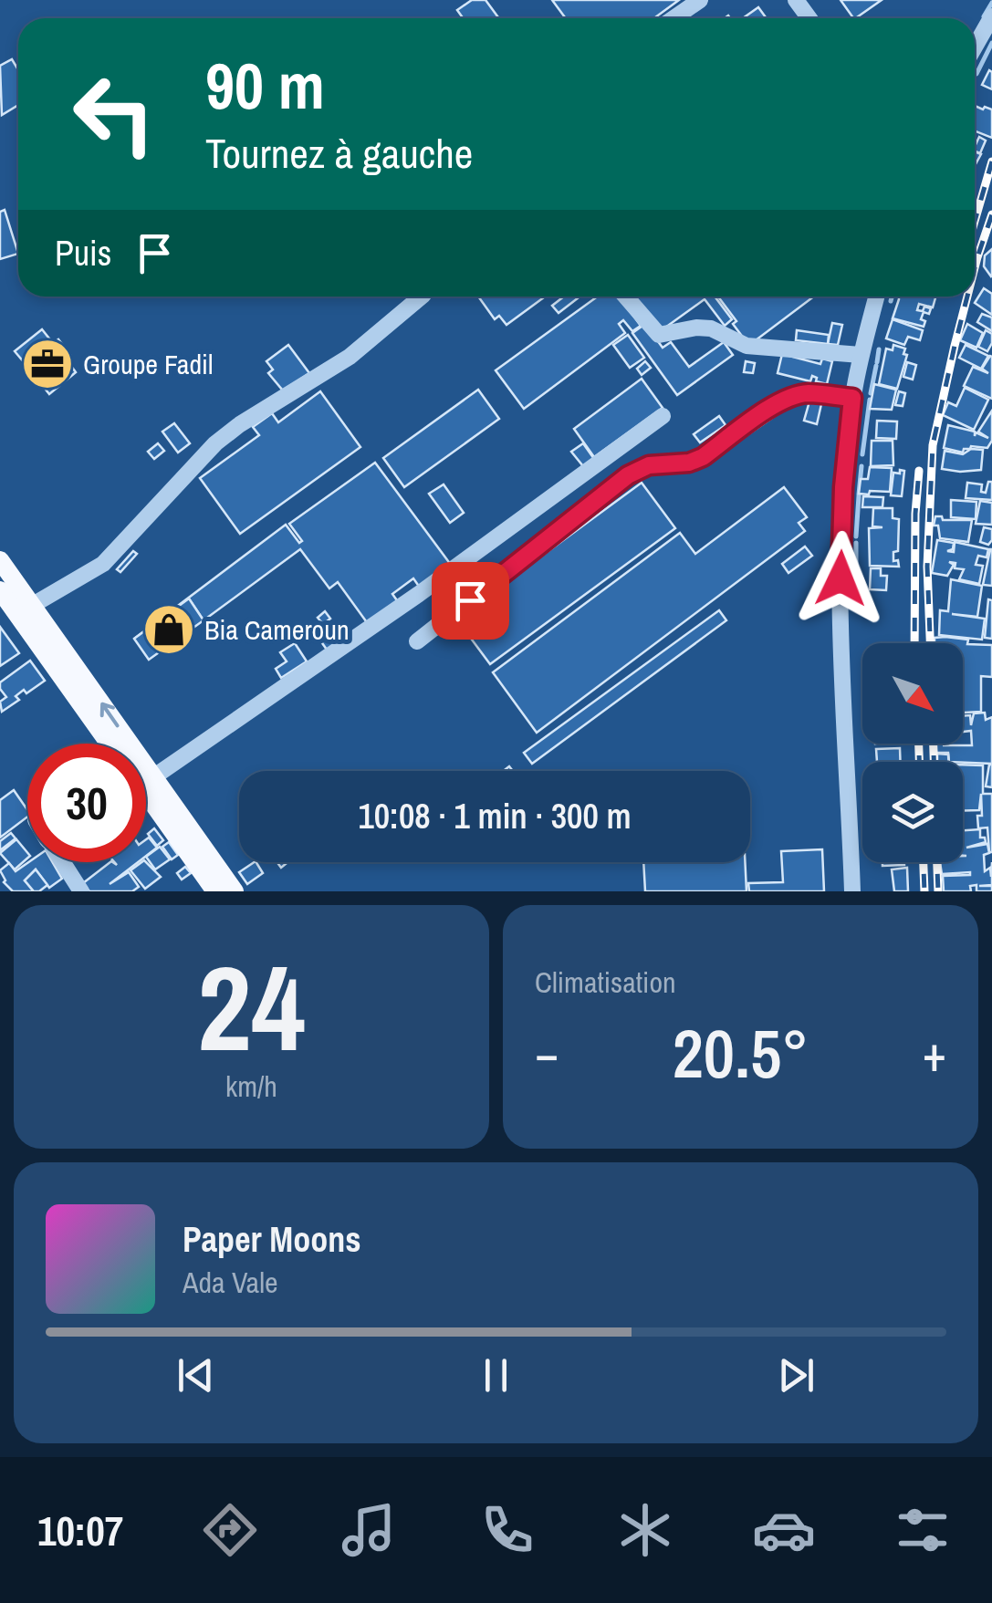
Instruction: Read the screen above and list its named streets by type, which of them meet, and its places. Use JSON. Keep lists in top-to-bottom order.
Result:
{
  "places": {
    "office": ["Groupe Fadil"],
    "shop": ["Bia Cameroun"]
  },
  "north": "bottom right",
  "page": {
    "turn": ["90 m", "Tournez à gauche"],
    "then": "Puis",
    "limit": "30",
    "trip": "10:08 · 1 min · 300 m",
    "tile": [
      ["24", "km/h"],
      "Climatisation"
    ],
    "heat": ["−", "20.5°", "+"],
    "song": ["Paper Moons", "Ada Vale"],
    "tabs": "10:07"
  }
}
